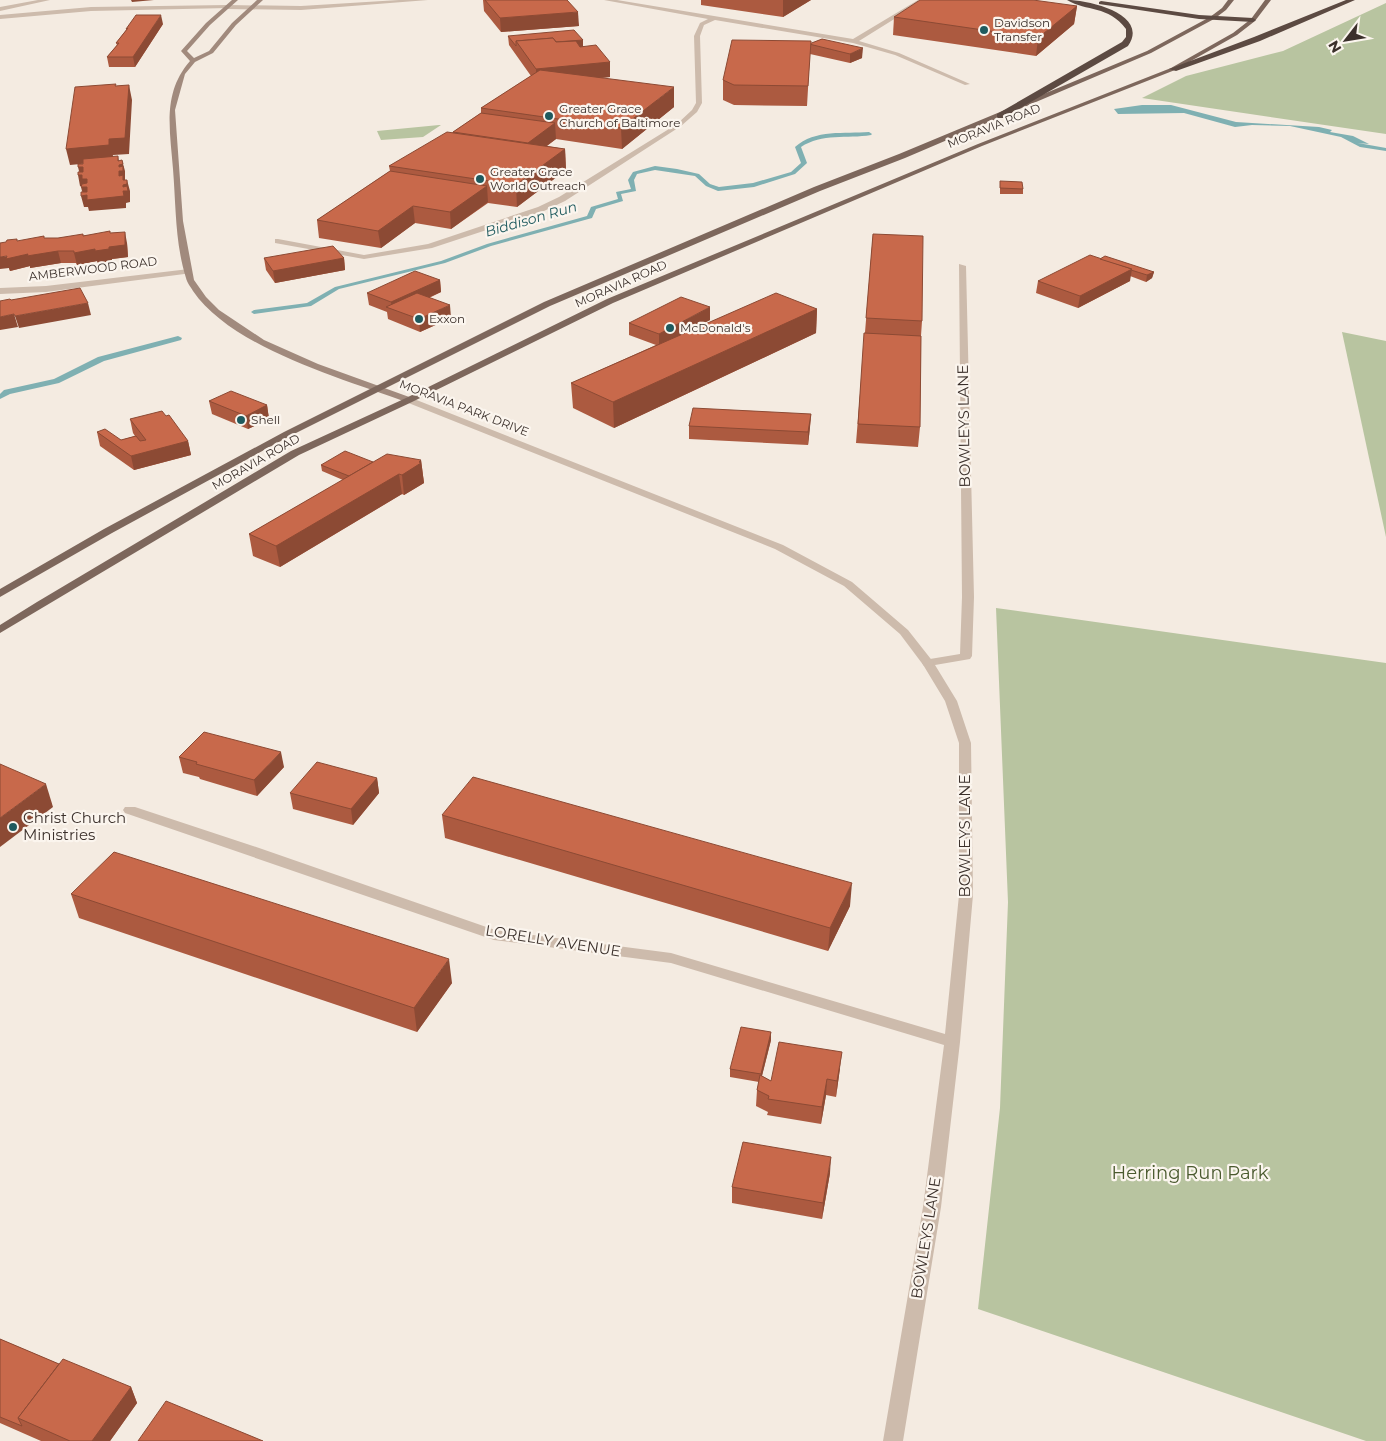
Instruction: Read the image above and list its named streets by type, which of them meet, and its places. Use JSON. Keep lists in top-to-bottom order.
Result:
{
  "streets": {
    "main road": ["MORAVIA ROAD", "MORAVIA PARK DRIVE"],
    "street": ["AMBERWOOD ROAD", "BOWLEYS LANE", "LORELLY AVENUE"]
  },
  "crossings": [
    ["MORAVIA ROAD", "MORAVIA PARK DRIVE"],
    ["AMBERWOOD ROAD", "MORAVIA PARK DRIVE"],
    ["MORAVIA PARK DRIVE", "BOWLEYS LANE"],
    ["BOWLEYS LANE", "LORELLY AVENUE"]
  ],
  "water": ["Biddison Run"],
  "parks": ["Herring Run Park"],
  "places": [
    "Davidson Transfer",
    "Greater Grace Church of Baltimore",
    "Greater Grace World Outreach",
    "Exxon",
    "McDonald's",
    "Shell",
    "Christ Church Ministries"
  ],
  "north": "bottom left"
}
